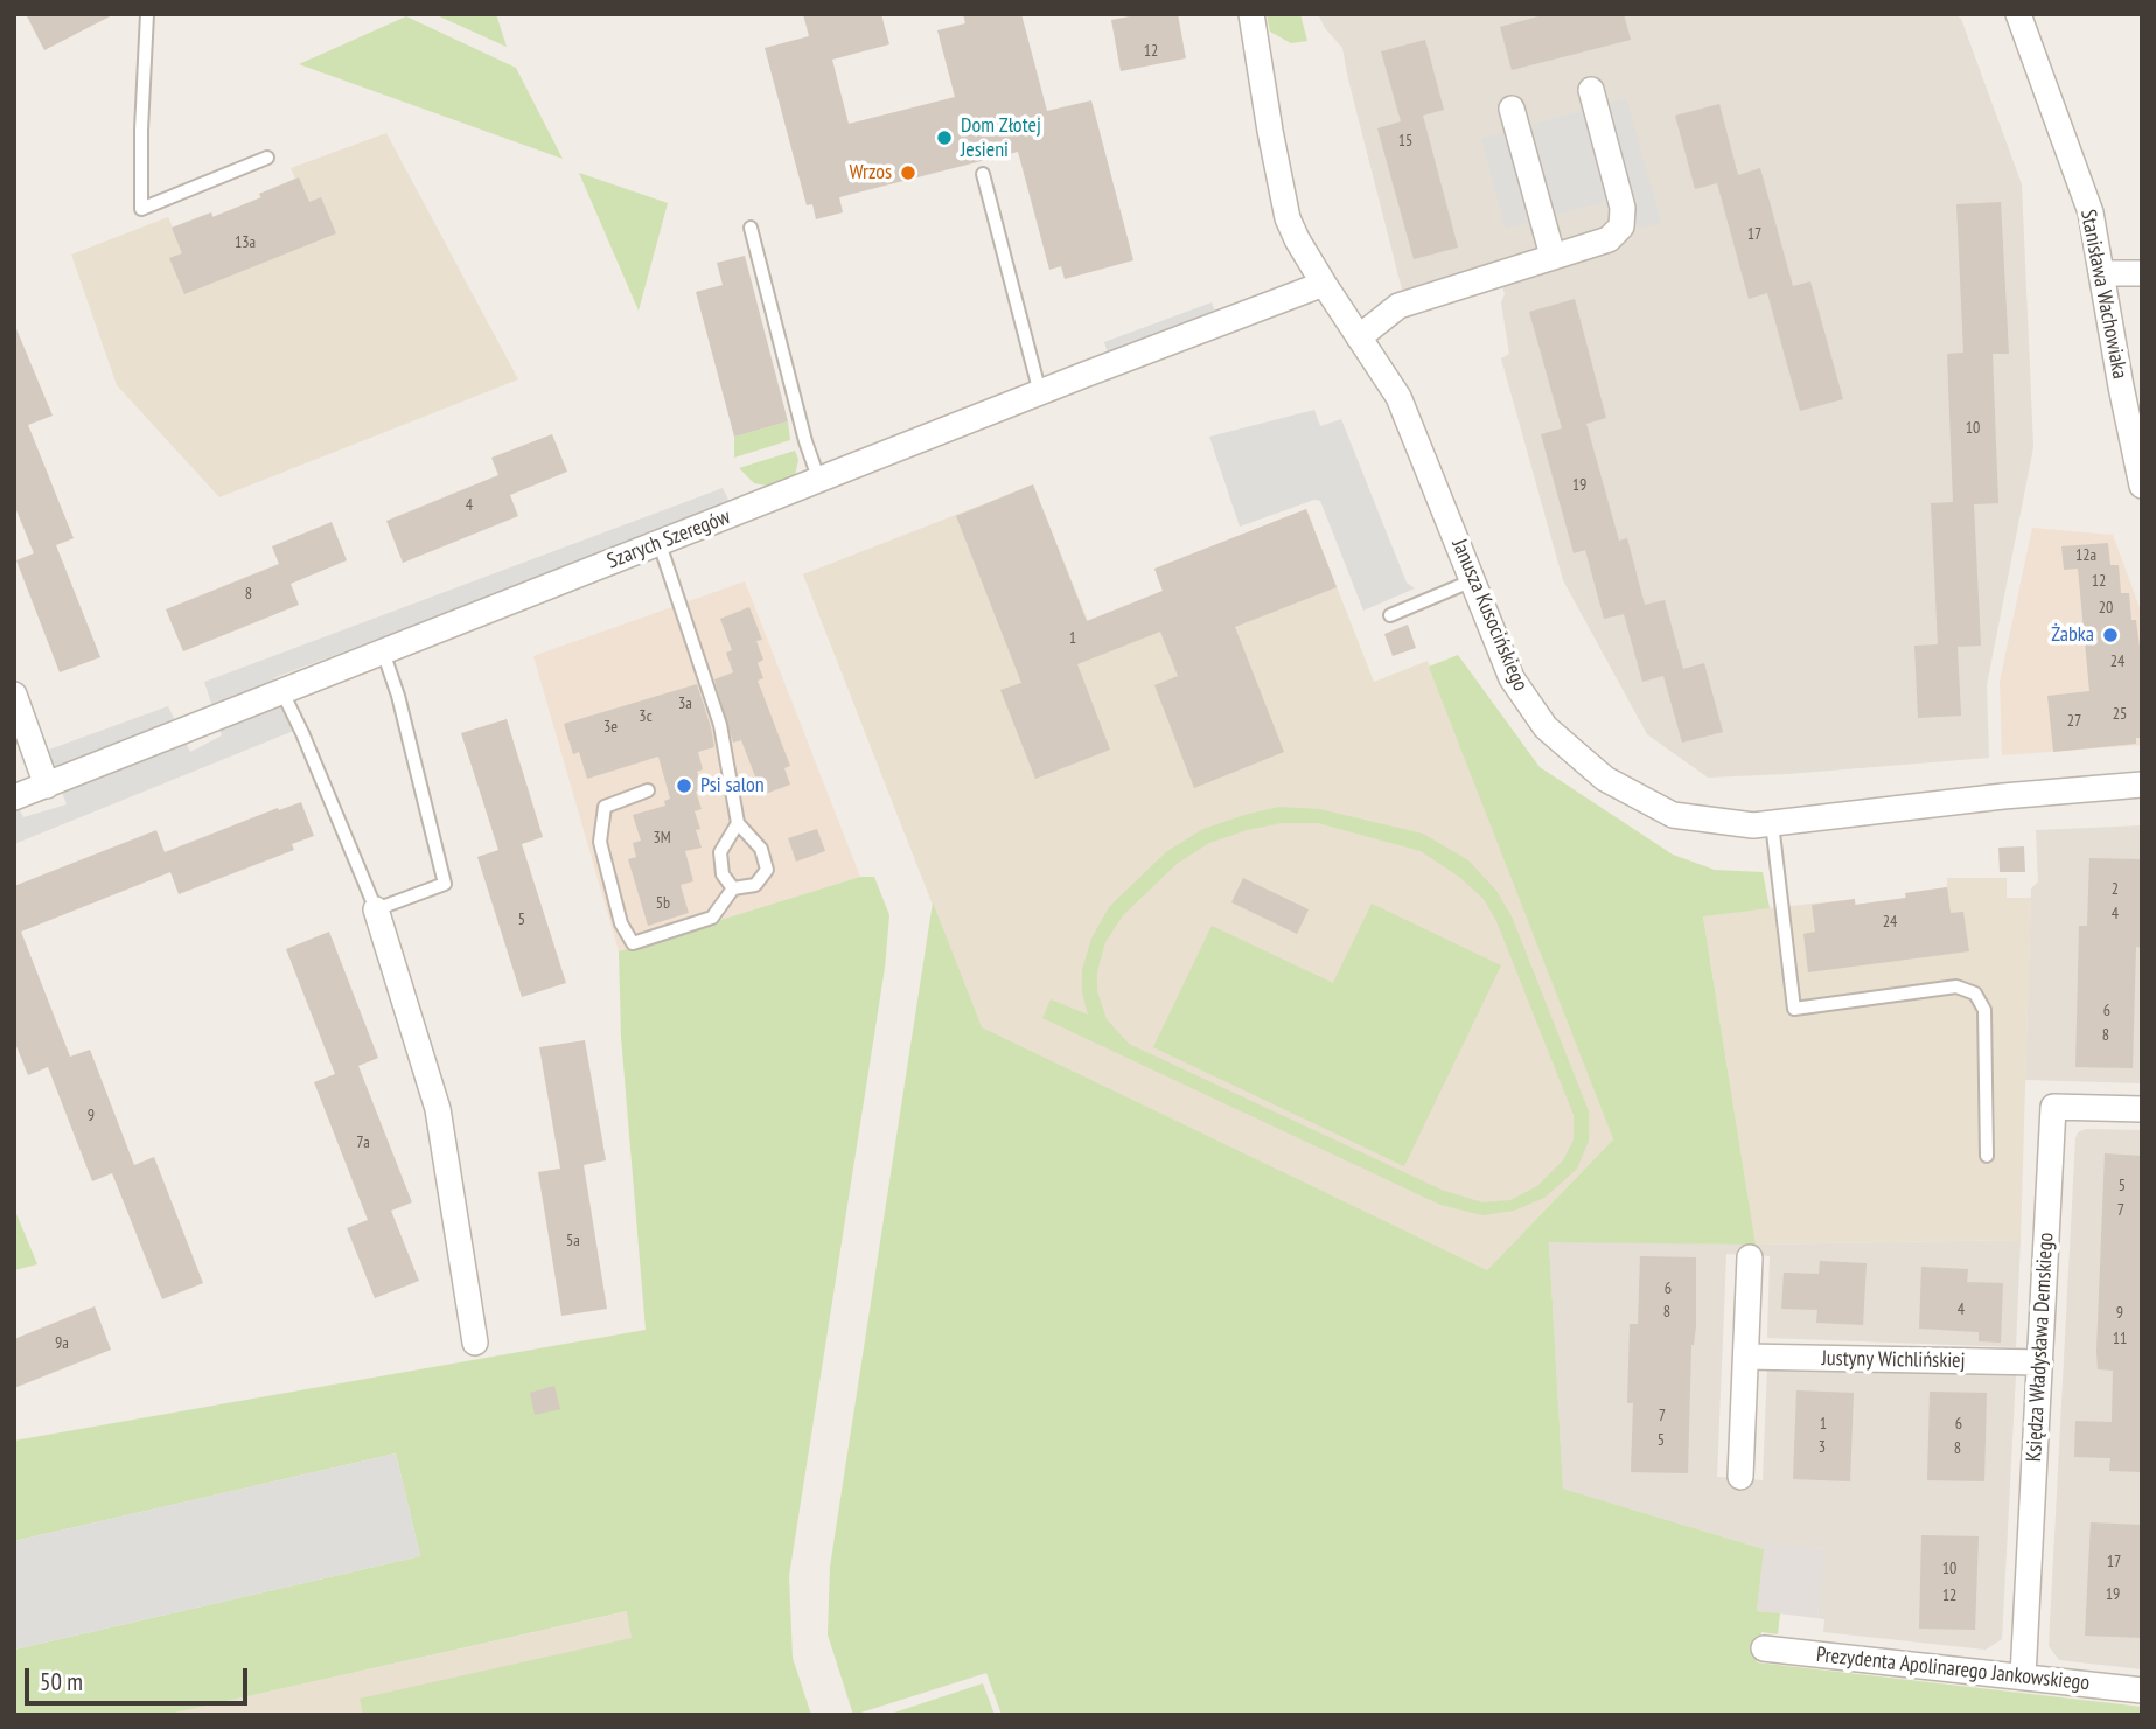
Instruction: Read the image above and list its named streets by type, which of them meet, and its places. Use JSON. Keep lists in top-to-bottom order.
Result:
{
  "streets": {
    "street": [
      "Stanisława Wachowiaka",
      "Szarych Szeregów",
      "Janusza Kusocińskiego",
      "Księdza Władysława Demskiego",
      "Justyny Wichlińskiej",
      "Prezydenta Apolinarego Jankowskiego"
    ]
  },
  "crossings": [
    ["Szarych Szeregów", "Janusza Kusocińskiego"],
    ["Księdza Władysława Demskiego", "Justyny Wichlińskiej"],
    ["Księdza Władysława Demskiego", "Prezydenta Apolinarego Jankowskiego"]
  ],
  "places": [
    "Dom Złotej Jesieni",
    "Wrzos",
    "Żabka",
    "Psi salon"
  ],
  "house_numbers": [
    "12",
    "15",
    "17",
    "13a",
    "10",
    "19",
    "4",
    "12a",
    "12",
    "8",
    "20",
    "1",
    "24",
    "3a",
    "25",
    "3c",
    "27",
    "3e",
    "3M",
    "2",
    "5b",
    "4",
    "5",
    "24",
    "6",
    "8",
    "9",
    "7a",
    "5",
    "7",
    "5a",
    "6",
    "4",
    "8",
    "9",
    "11",
    "9a",
    "7",
    "1",
    "6",
    "5",
    "3",
    "8",
    "17",
    "10",
    "19",
    "12"
  ],
  "scale_bar": "50 m"
}
